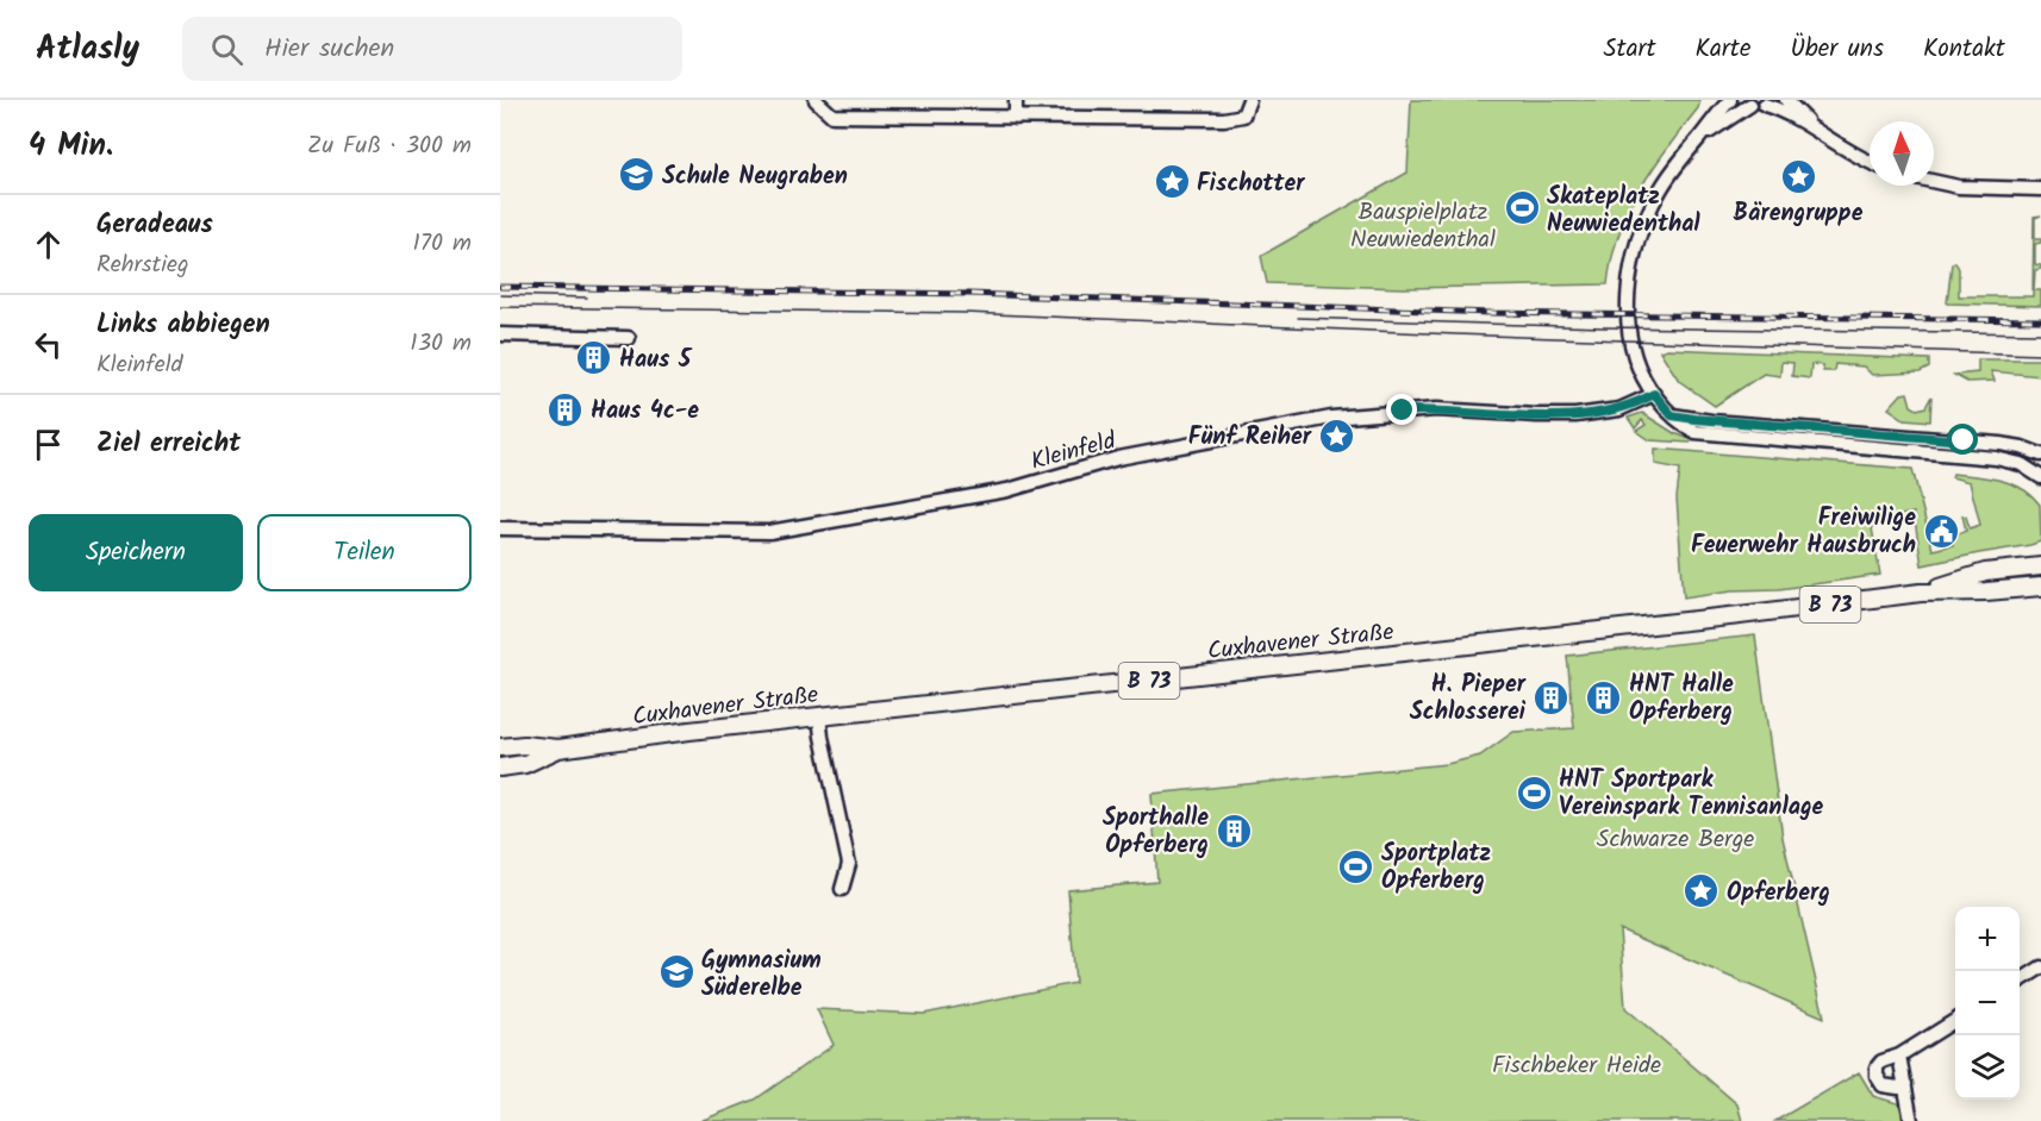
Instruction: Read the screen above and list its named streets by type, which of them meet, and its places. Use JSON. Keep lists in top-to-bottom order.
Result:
{
  "streets": {
    "main road": ["B 73", "Cuxhavener Straße"],
    "street": ["Kleinfeld"]
  },
  "parks": ["Bauspielplatz Neuwiedenthal", "Schwarze Berge", "Fischbeker Heide"],
  "places": {
    "school or university": ["Schule Neugraben", "Gymnasium Süderelbe"],
    "place": [
      "Bärengruppe",
      "Fischotter",
      "Fünf Reiher",
      "Opferberg"
    ],
    "sports": ["Skateplatz Neuwiedenthal", "HNT Sportpark Vereinspark Tennisanlage", "Sportplatz Opferberg"],
    "building": [
      "Haus 5",
      "Haus 4c-e",
      "H. Pieper Schlosserei",
      "HNT Halle Opferberg",
      "Sporthalle Opferberg"
    ],
    "public building": ["Freiwilige Feuerwehr Hausbruch"]
  },
  "north": "top",
  "page": {
    "header": "Atlasly",
    "search": "Hier suchen",
    "nav": [
      "Start",
      "Karte",
      "Über uns",
      "Kontakt"
    ],
    "heading": ["4 Min.", "Zu Fuß · 300 m"],
    "list": [
      ["Geradeaus", "Rehrstieg", "170 m"],
      ["Links abbiegen", "Kleinfeld", "130 m"],
      "Ziel erreicht"
    ],
    "buttons": ["Speichern", "Teilen"],
    "map_buttons": ["+", "−"]
  }
}
